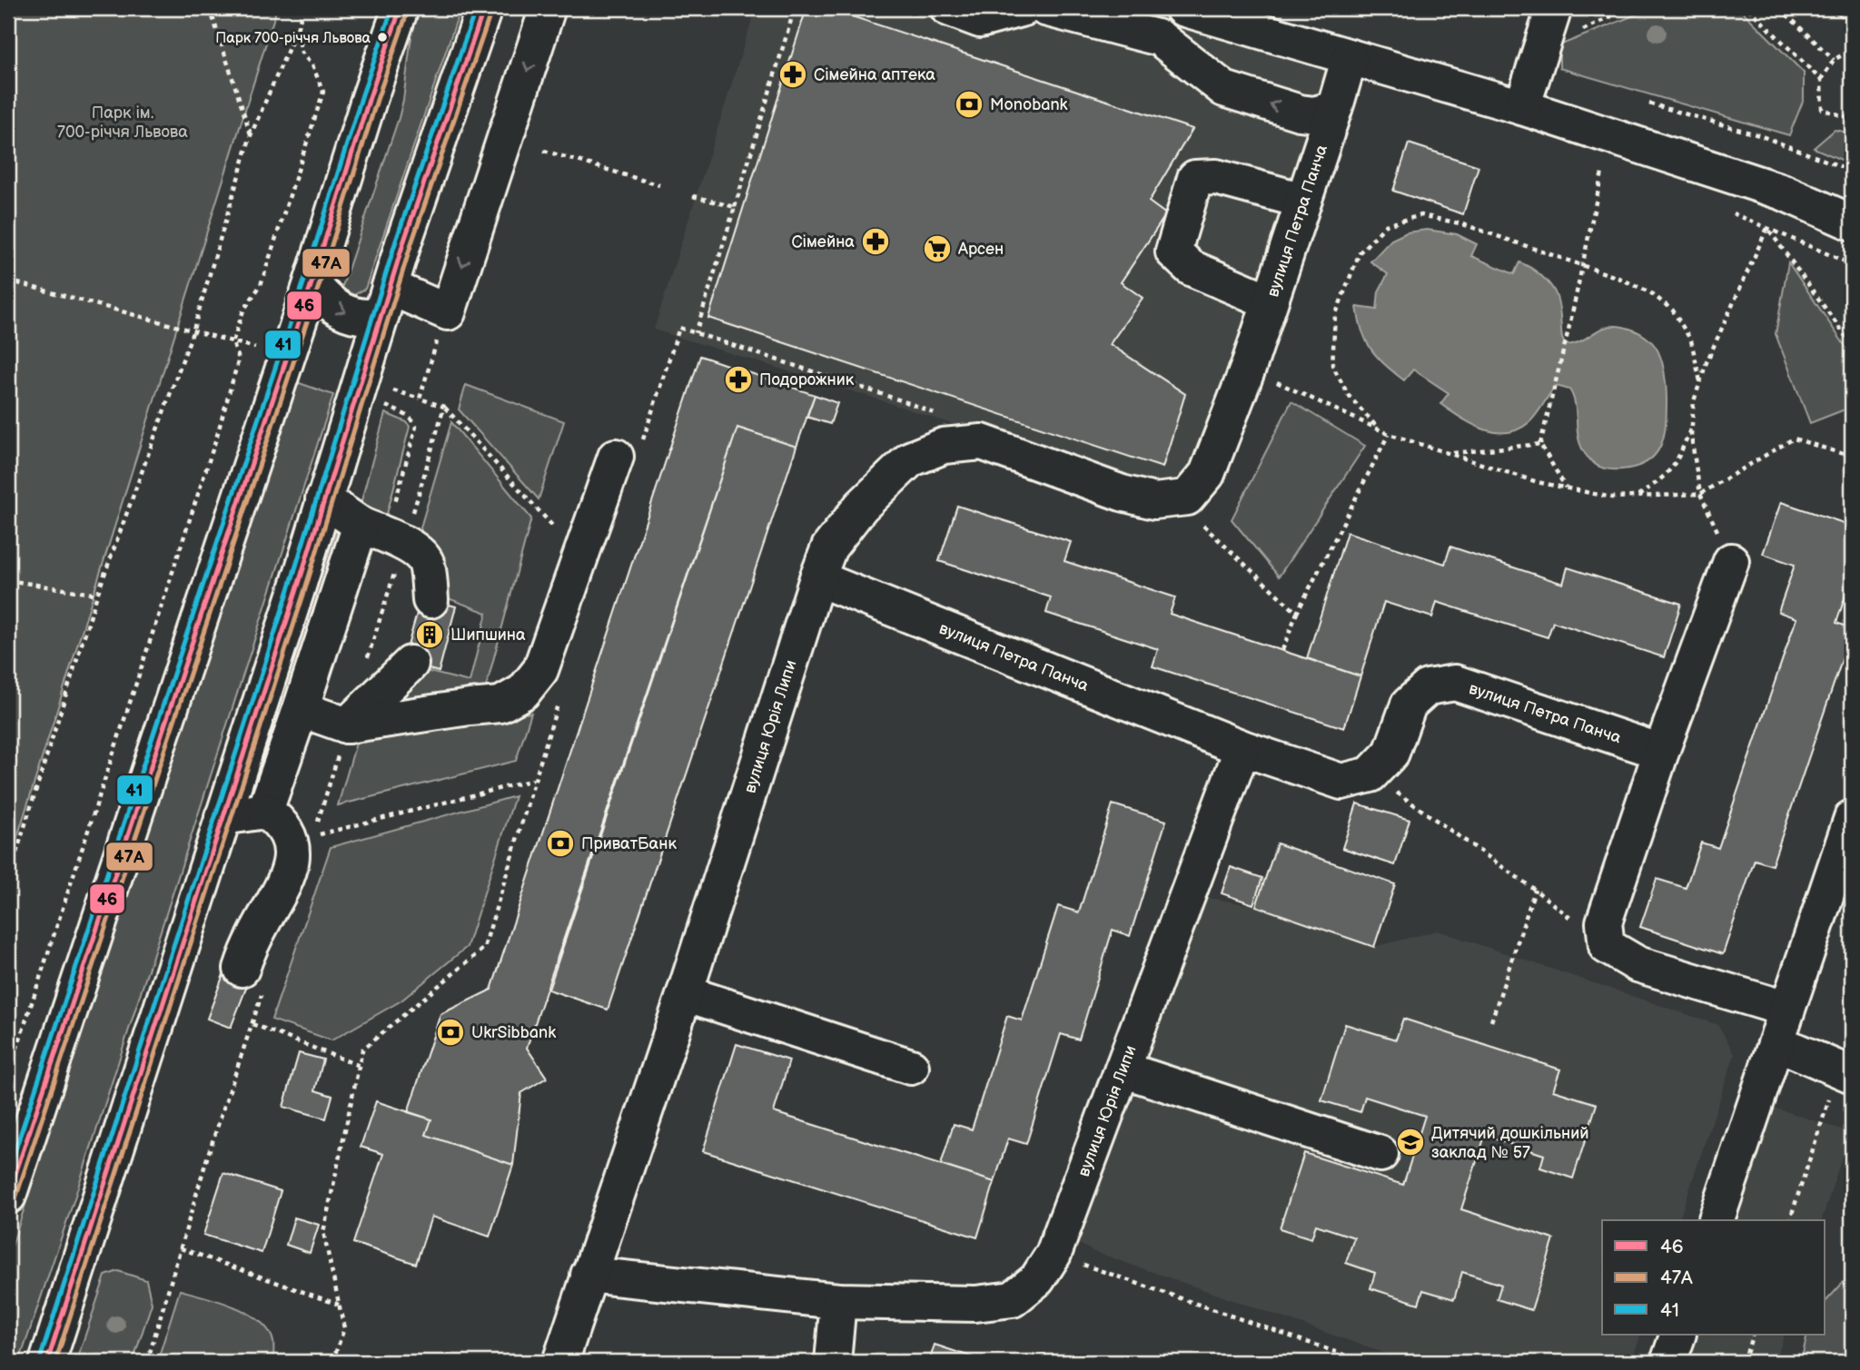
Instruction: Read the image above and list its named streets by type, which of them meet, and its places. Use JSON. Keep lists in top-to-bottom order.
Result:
{
  "streets": {
    "main road": ["вулиця Петра Панча", "вулиця Юрія Липи"]
  },
  "crossings": [
    ["вулиця Петра Панча", "вулиця Юрія Липи"]
  ],
  "parks": ["Парк ім. 700-річчя Львова"],
  "places": {
    "other": ["Парк 700-річчя Львова"],
    "pharmacy": ["Сімейна аптека", "Сімейна", "Подорожник"],
    "bank": ["Monobank", "ПриватБанк", "UkrSibbank"],
    "supermarket": ["Арсен"],
    "building": ["Шипшина"],
    "school or university": ["Дитячий дошкільний заклад № 57"]
  },
  "lines": ["transit line 46", "transit line 41", "transit line 47А"],
  "legend": ["46", "47А", "41"]
}
